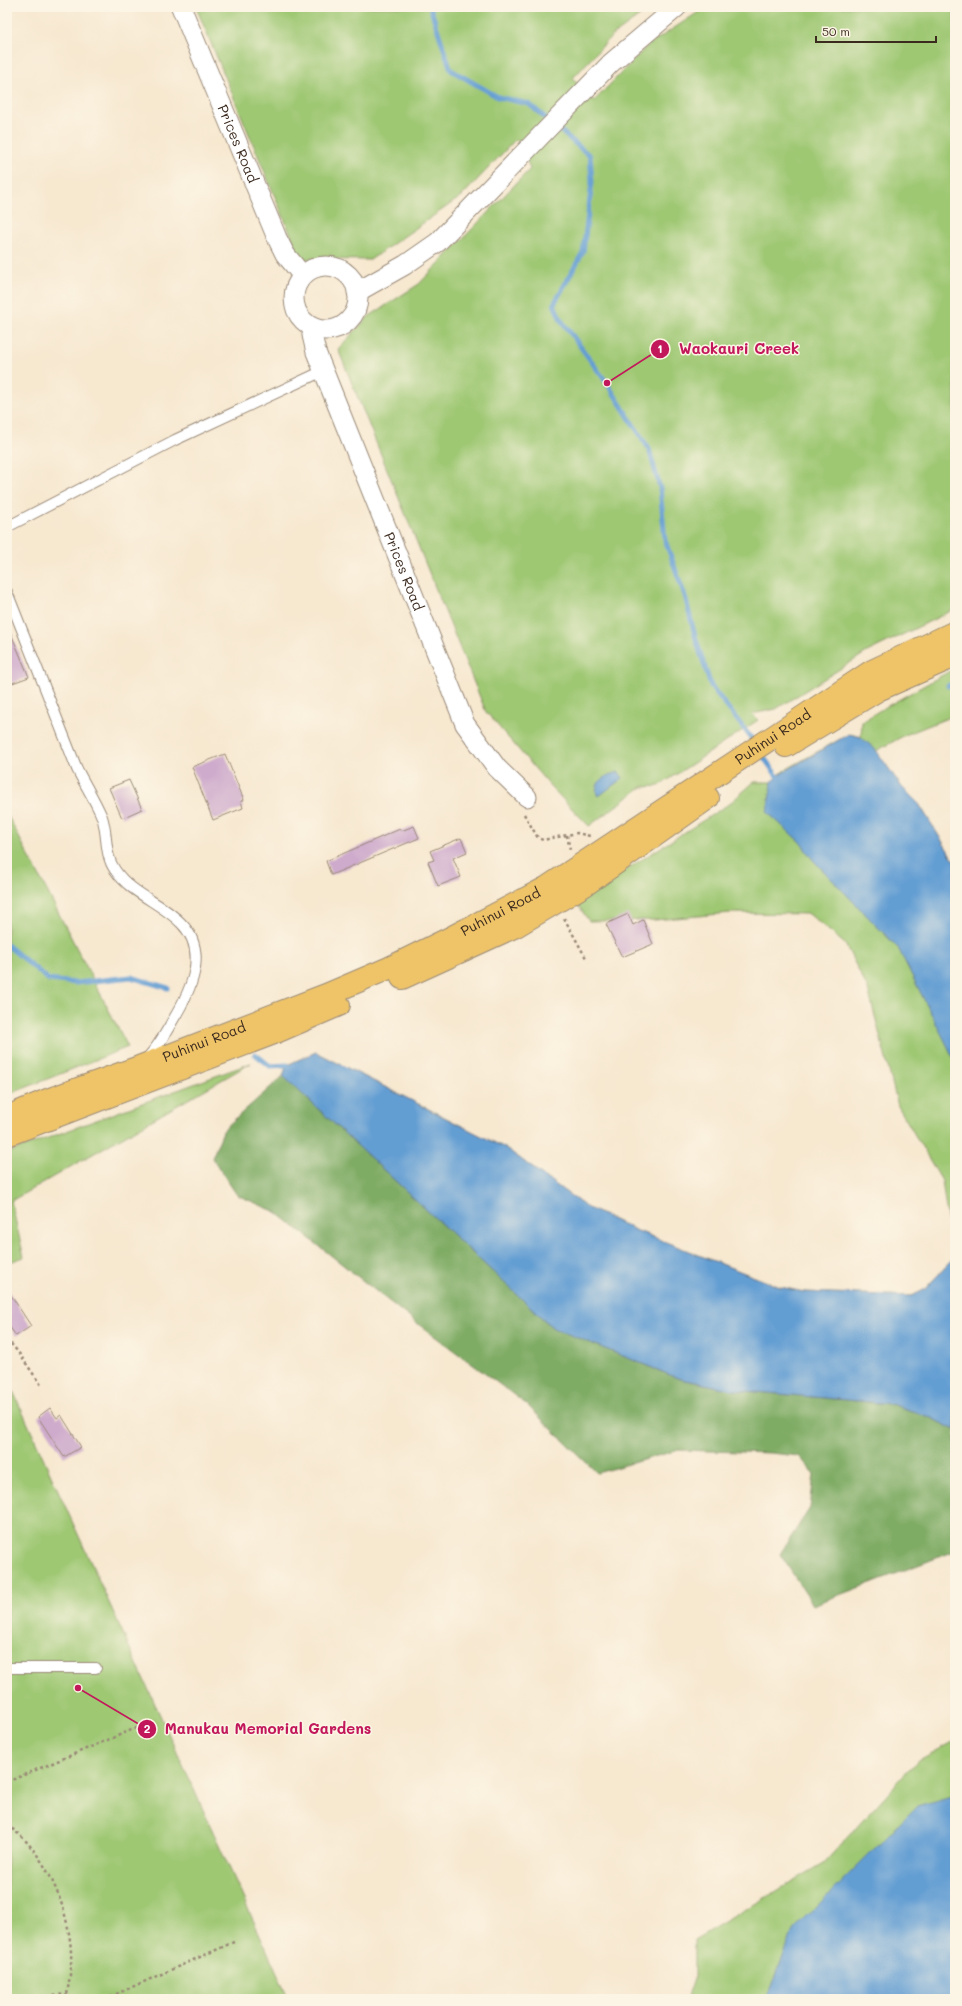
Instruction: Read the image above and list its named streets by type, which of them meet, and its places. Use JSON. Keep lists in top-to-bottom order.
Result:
{
  "streets": {
    "highway": ["Puhinui Road"],
    "street": ["Prices Road"]
  },
  "places": ["Waokauri Creek", "Manukau Memorial Gardens"],
  "scale_bar": "50 m"
}
